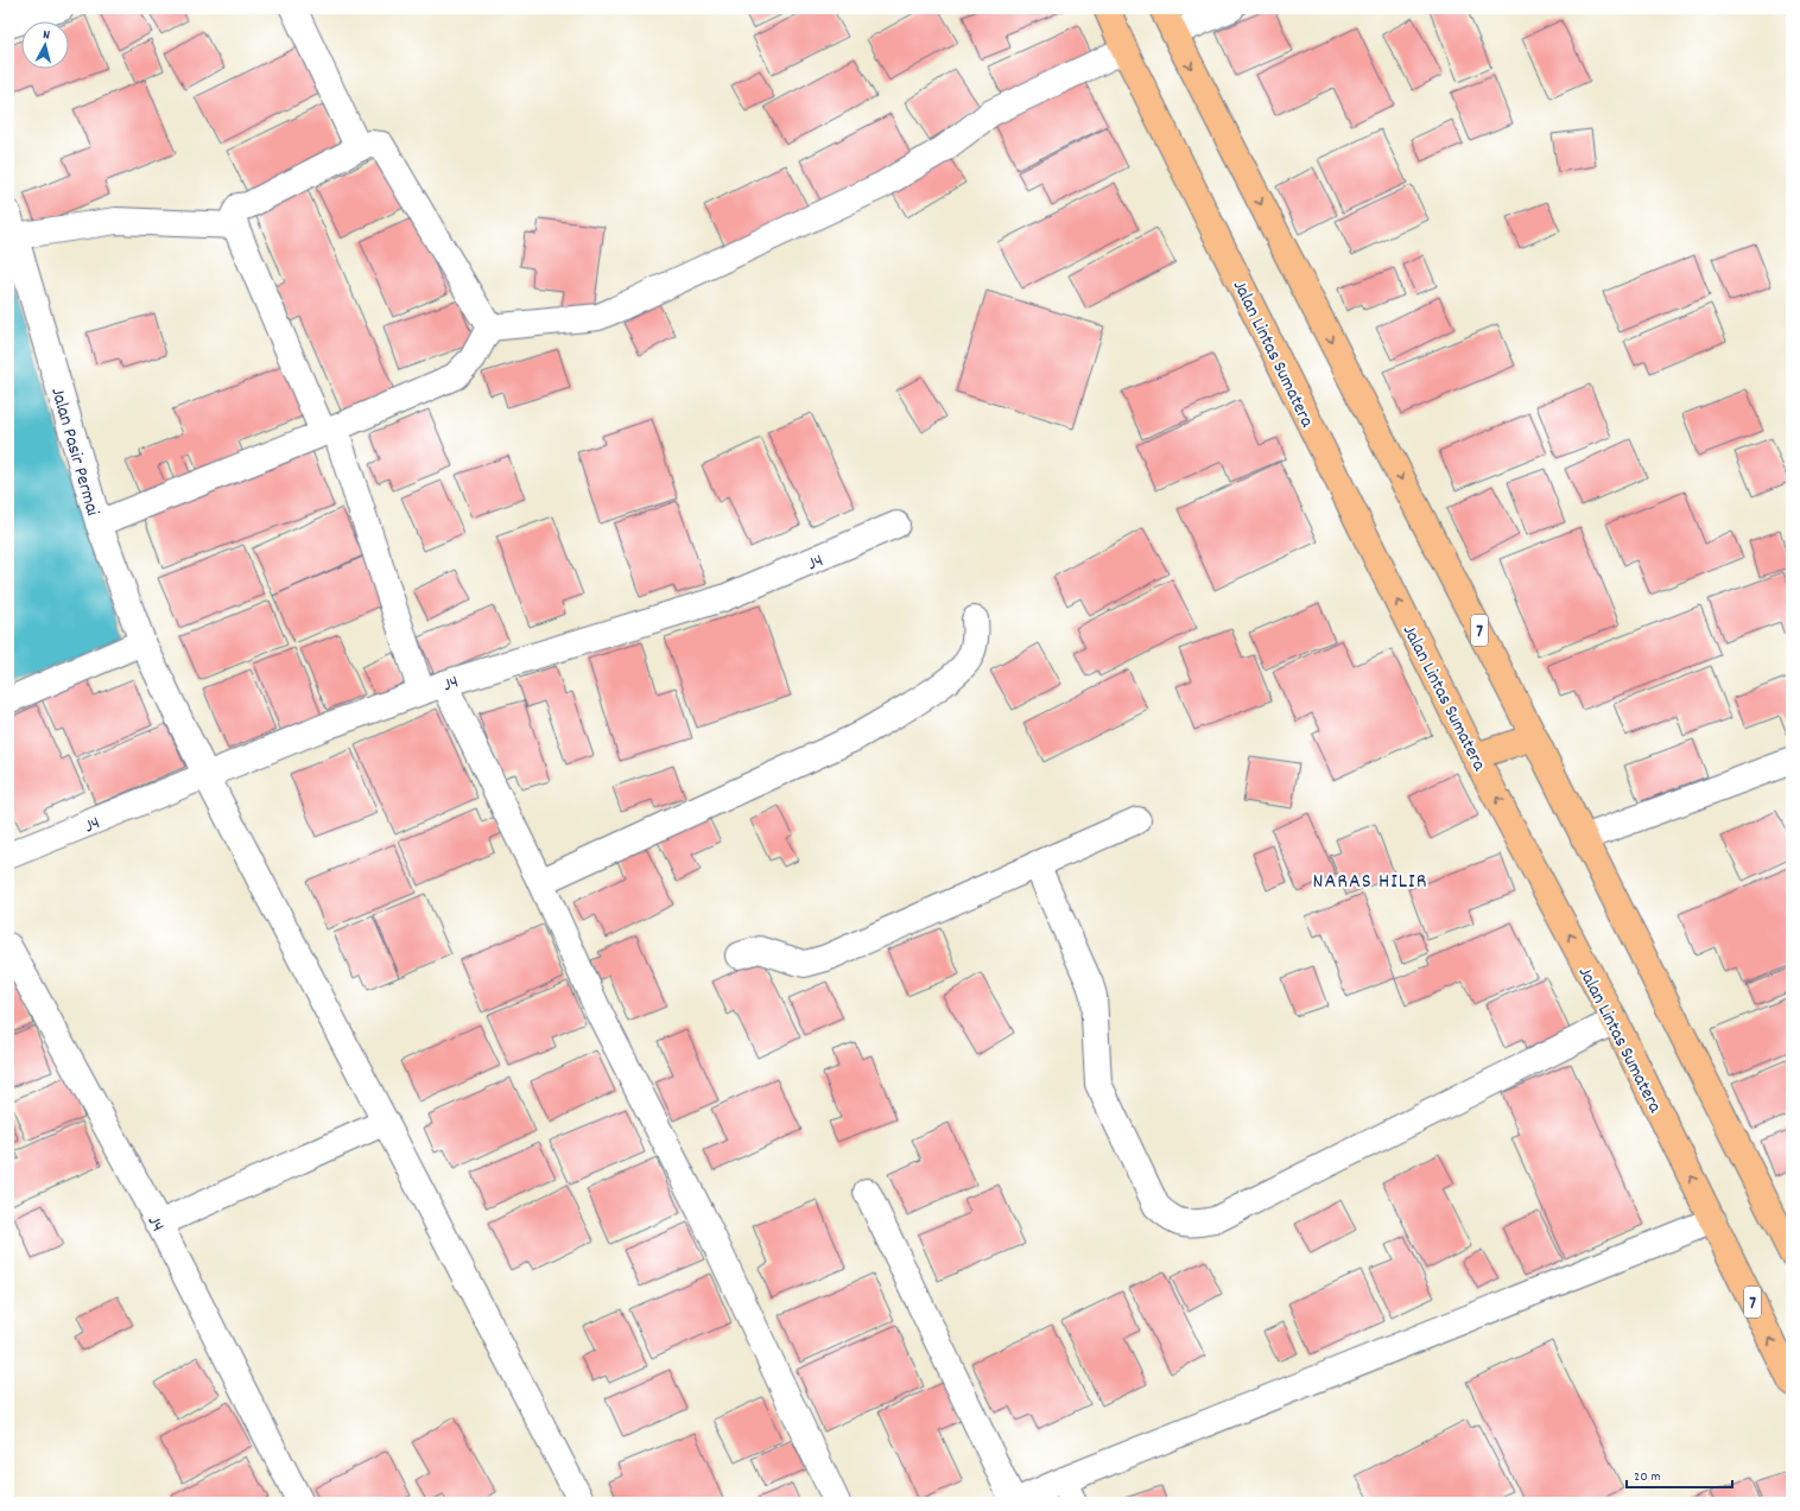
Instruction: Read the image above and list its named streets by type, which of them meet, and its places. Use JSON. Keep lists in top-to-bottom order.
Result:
{
  "streets": {
    "highway": ["Jalan Lintas Sumatera", "7"],
    "street": ["Jalan Pasir Permai", "J4"]
  },
  "crossings": [
    ["Jalan Pasir Permai", "J4"]
  ],
  "districts": ["NARAS HILIR"],
  "scale_bar": "20 m",
  "north": "top"
}
